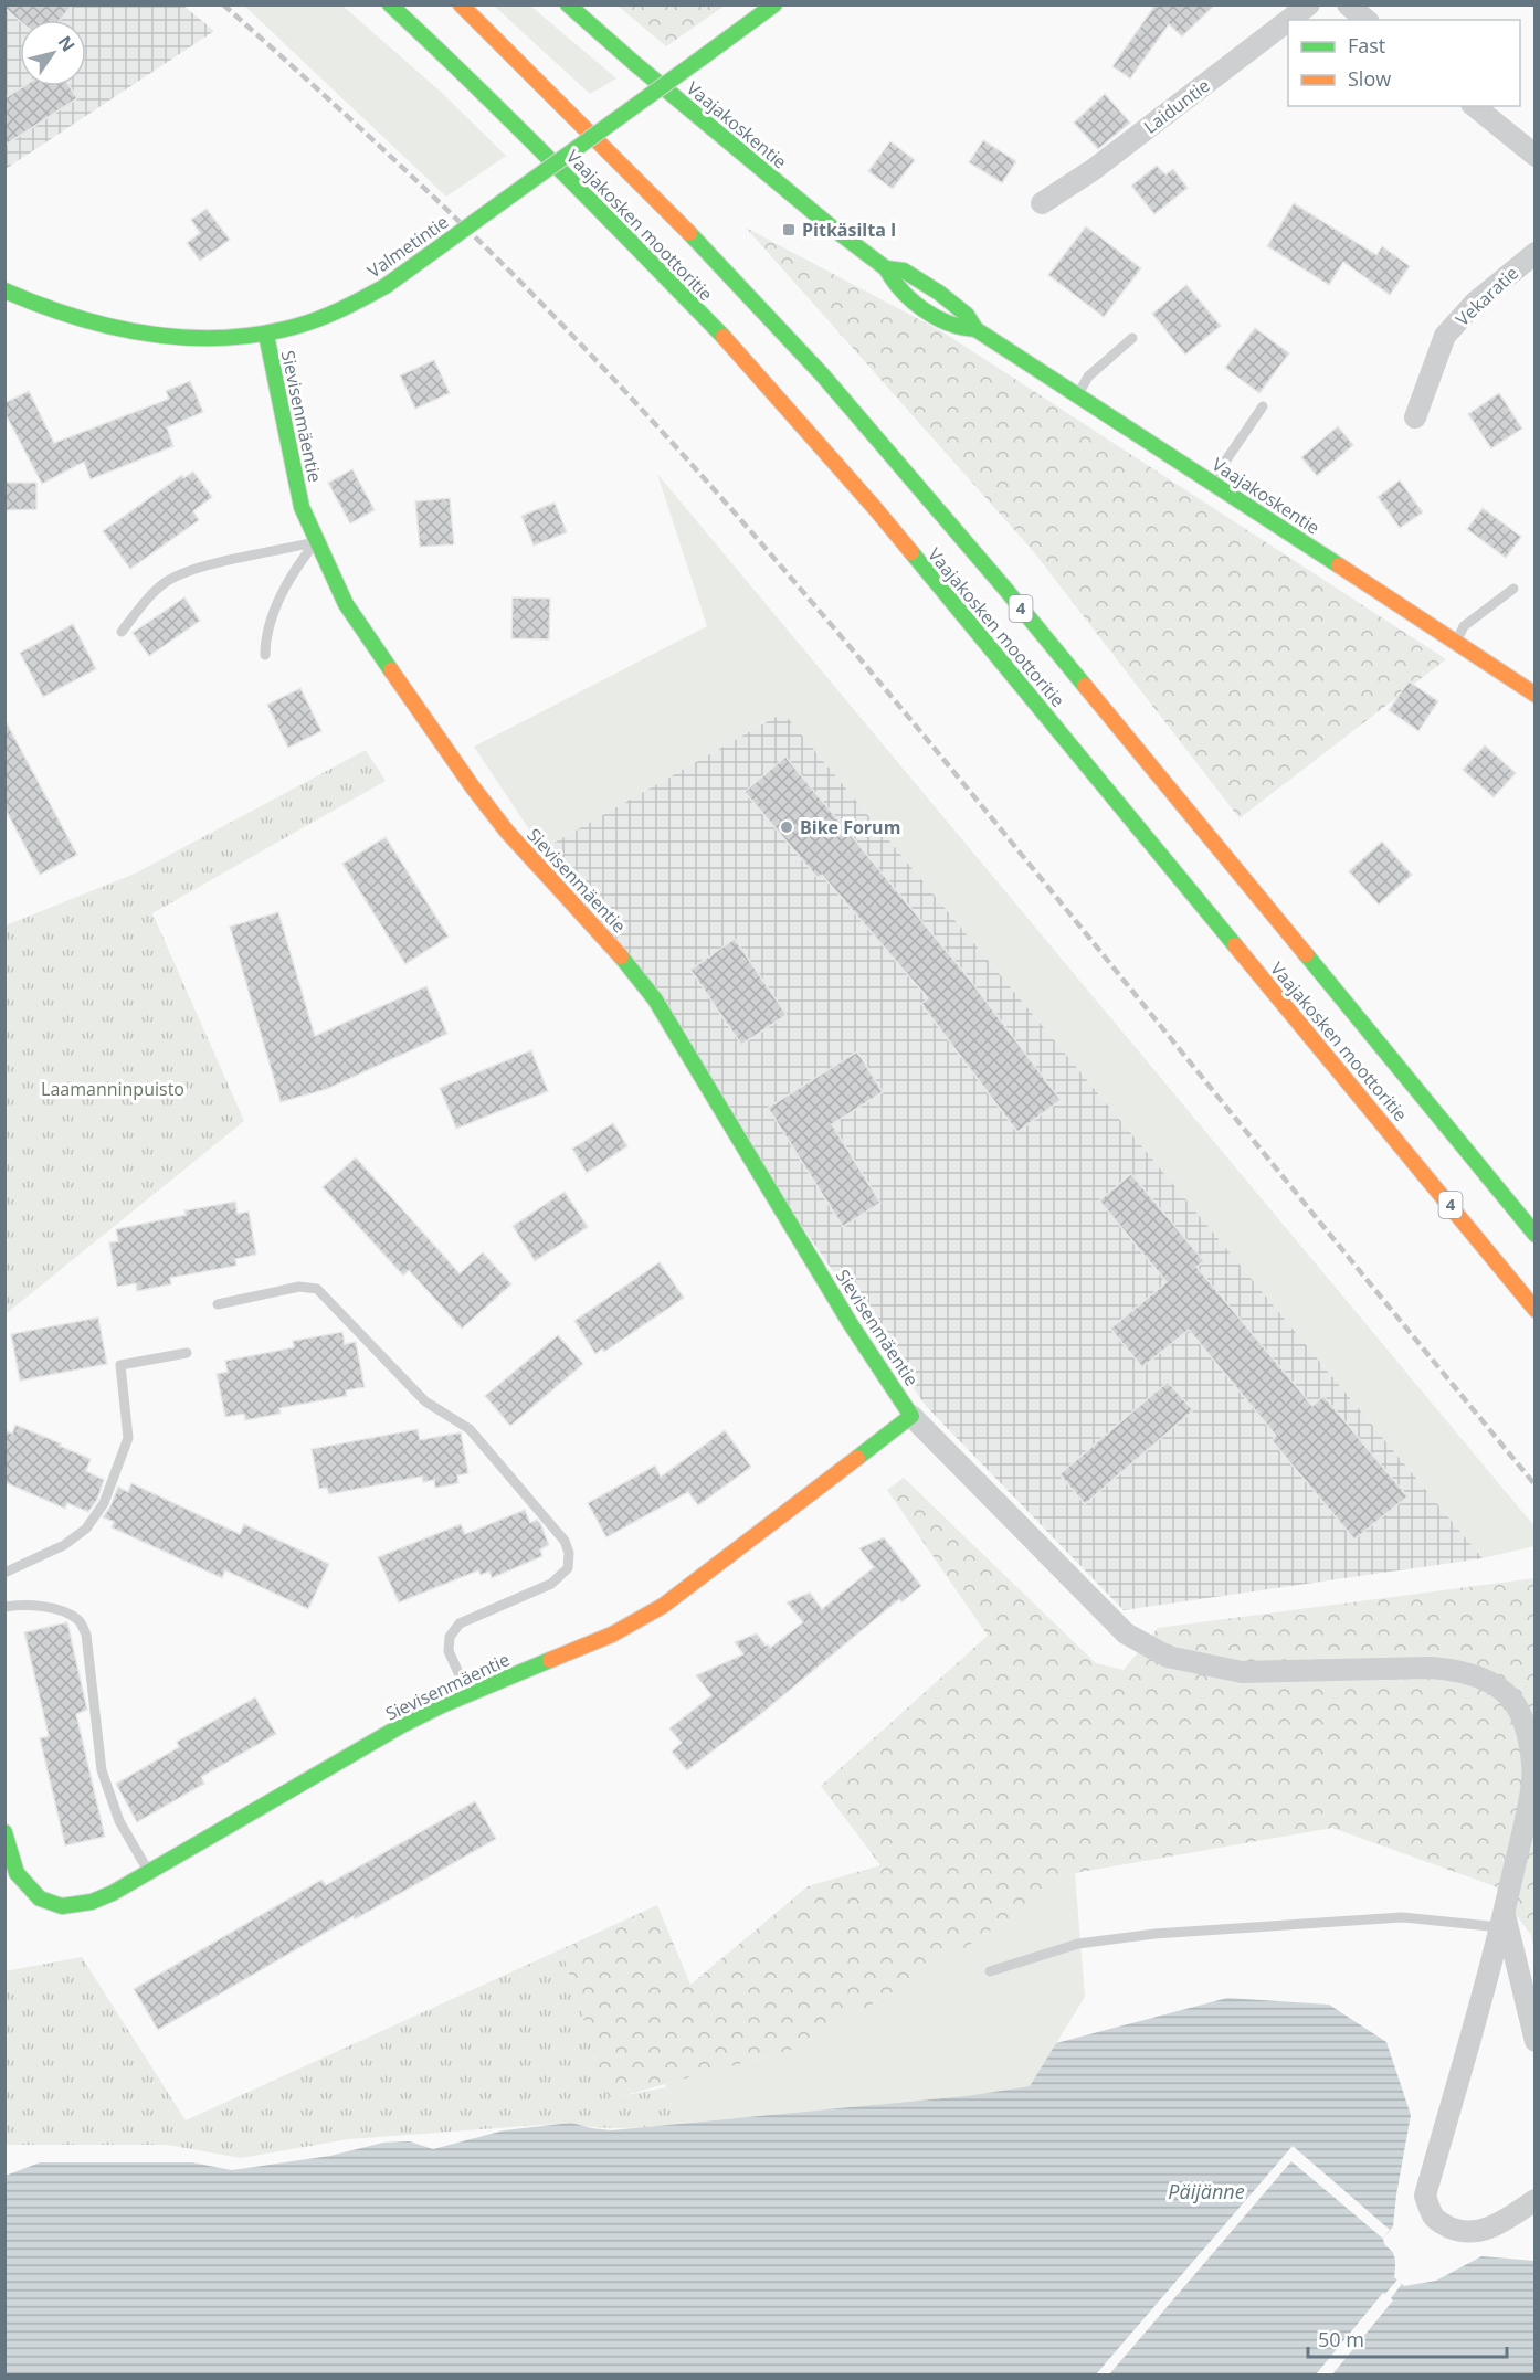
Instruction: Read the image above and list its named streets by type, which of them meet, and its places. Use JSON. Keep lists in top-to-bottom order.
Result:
{
  "streets": {
    "main road": [
      "Vaajakoskentie",
      "Vaajakosken moottoritie",
      "Valmetintie",
      "Sievisenmäentie",
      "4"
    ],
    "street": ["Laiduntie", "Vekaratie"]
  },
  "crossings": [
    ["Valmetintie", "Sievisenmäentie"]
  ],
  "water": ["Päijänne"],
  "parks": ["Laamanninpuisto"],
  "places": {
    "transit": ["Pitkäsilta I"],
    "other": ["Bike Forum"]
  },
  "legend": ["Fast", "Slow"],
  "scale_bar": "50 m",
  "north": "top right"
}
